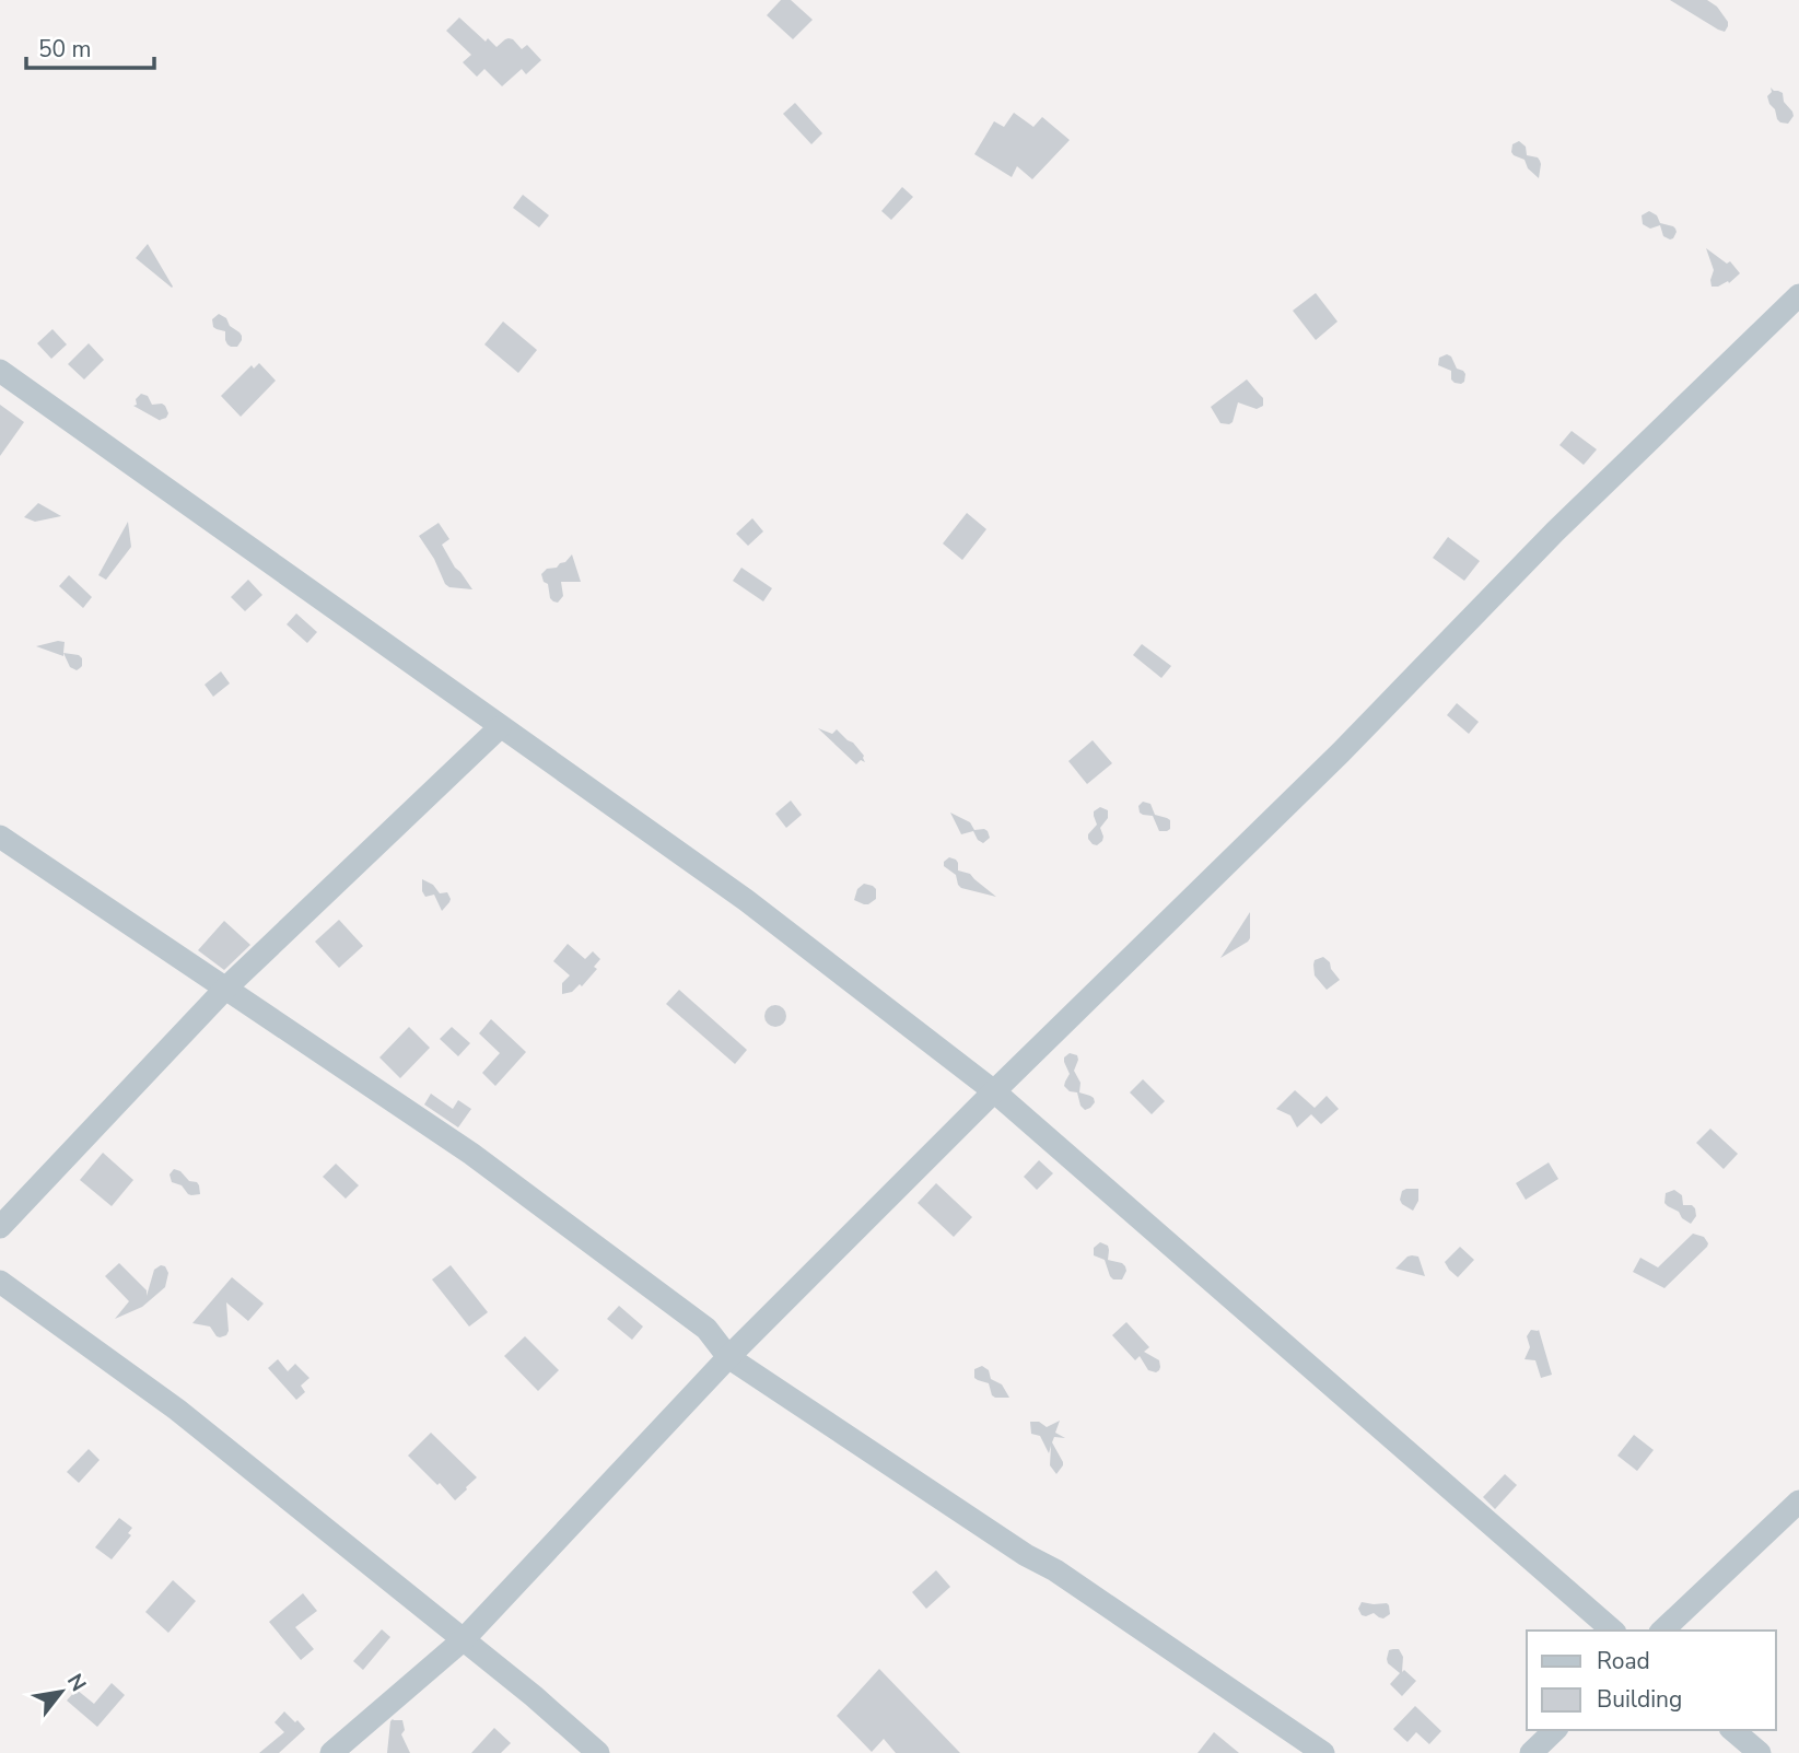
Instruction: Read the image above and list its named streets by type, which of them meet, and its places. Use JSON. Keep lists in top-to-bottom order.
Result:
{
  "legend": ["Road", "Building"],
  "scale_bar": "50 m",
  "north": "top right"
}
